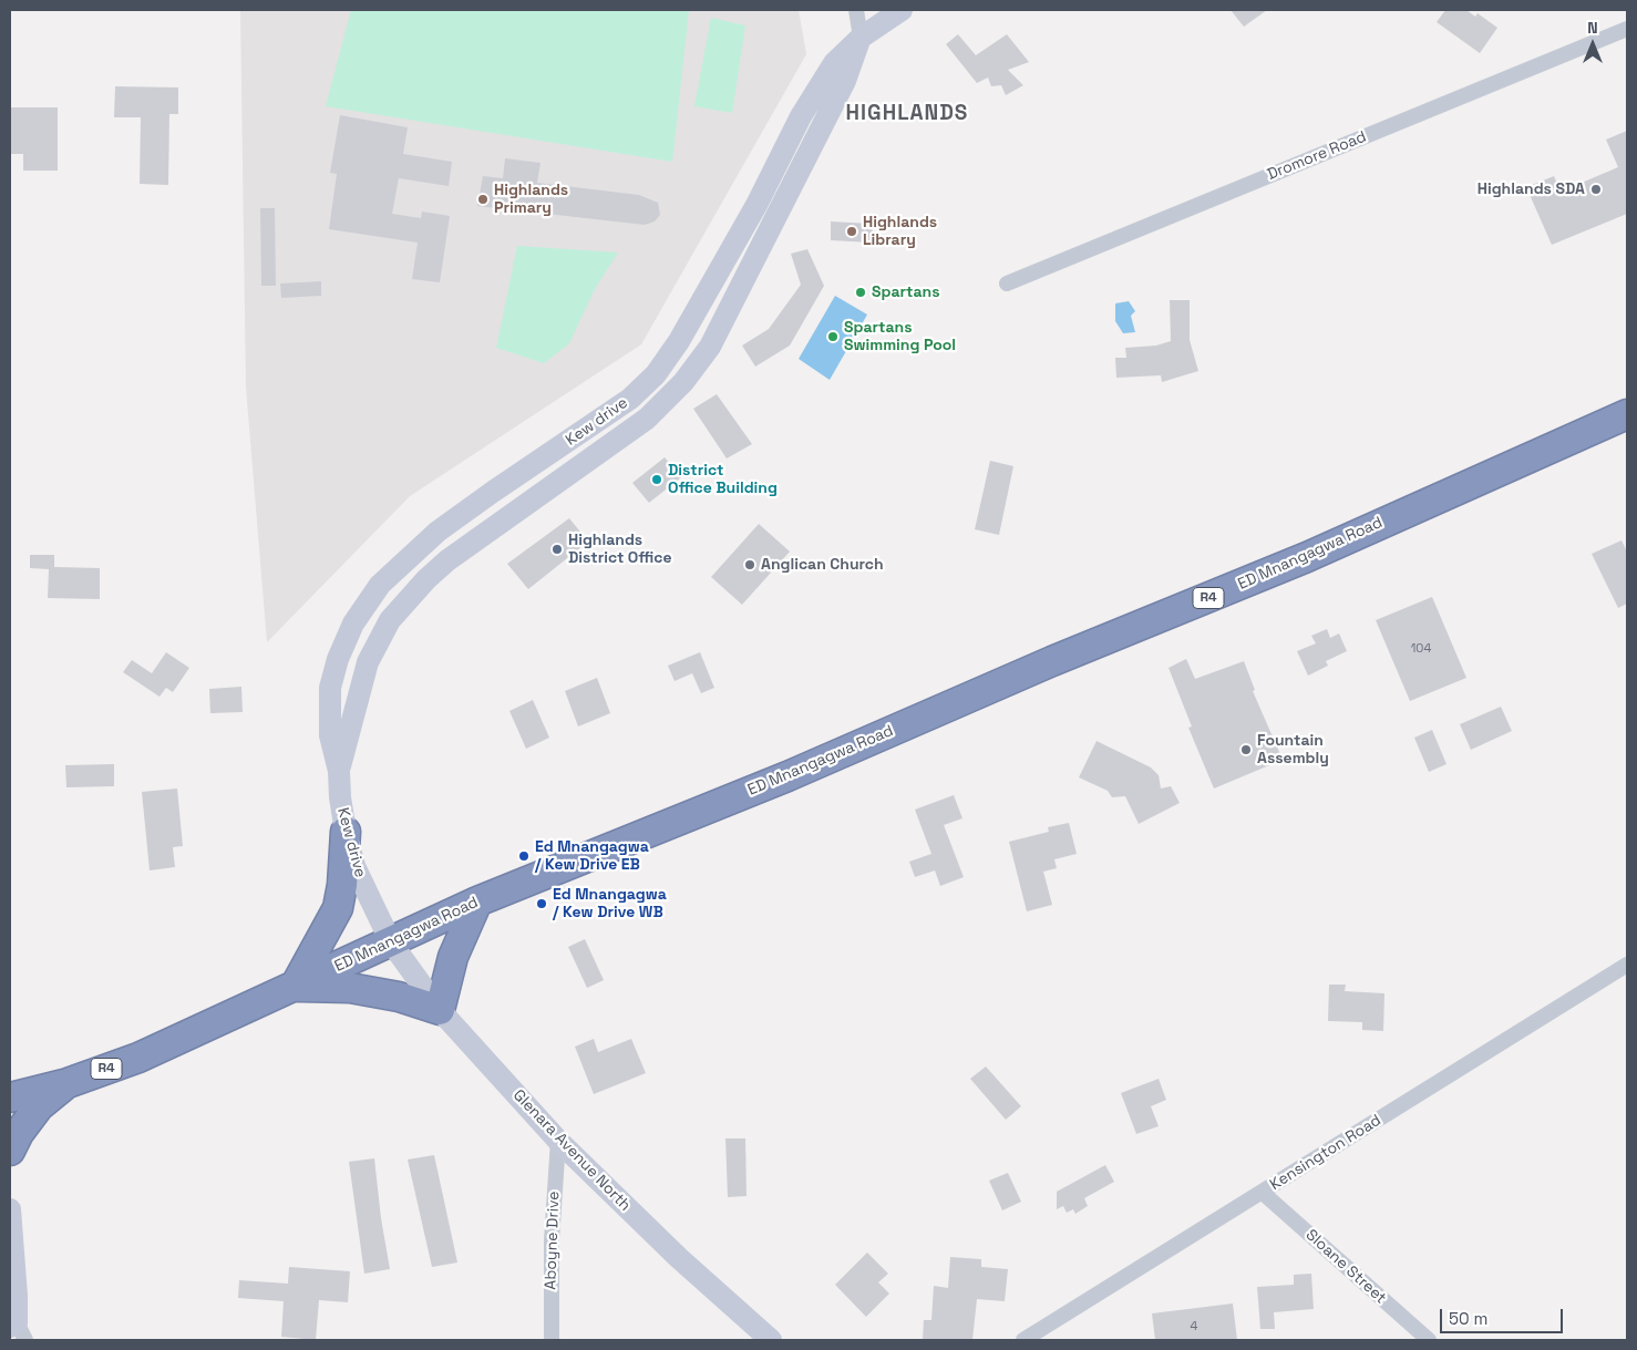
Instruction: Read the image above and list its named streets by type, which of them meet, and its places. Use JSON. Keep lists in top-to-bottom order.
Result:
{
  "streets": {
    "highway": ["ED Mnangagwa Road", "R4"],
    "street": [
      "Dromore Road",
      "Kew drive",
      "Glenara Avenue North",
      "Kensington Road",
      "Aboyne Drive",
      "Sloane Street"
    ]
  },
  "crossings": [
    ["Kew drive", "ED Mnangagwa Road"],
    ["Kew drive", "Glenara Avenue North"],
    ["ED Mnangagwa Road", "Glenara Avenue North"],
    ["Glenara Avenue North", "Aboyne Drive"],
    ["Kensington Road", "Sloane Street"]
  ],
  "districts": ["HIGHLANDS"],
  "places": [
    "Highlands SDA",
    "Highlands Primary",
    "Highlands Library",
    "Spartans",
    "Spartans Swimming Pool",
    "District Office Building",
    "Highlands District Office",
    "Anglican Church",
    "Fountain Assembly",
    "Ed Mnangagwa / Kew Drive EB",
    "Ed Mnangagwa / Kew Drive WB"
  ],
  "house_numbers": ["104", "4"],
  "scale_bar": "50 m",
  "north": "top"
}
